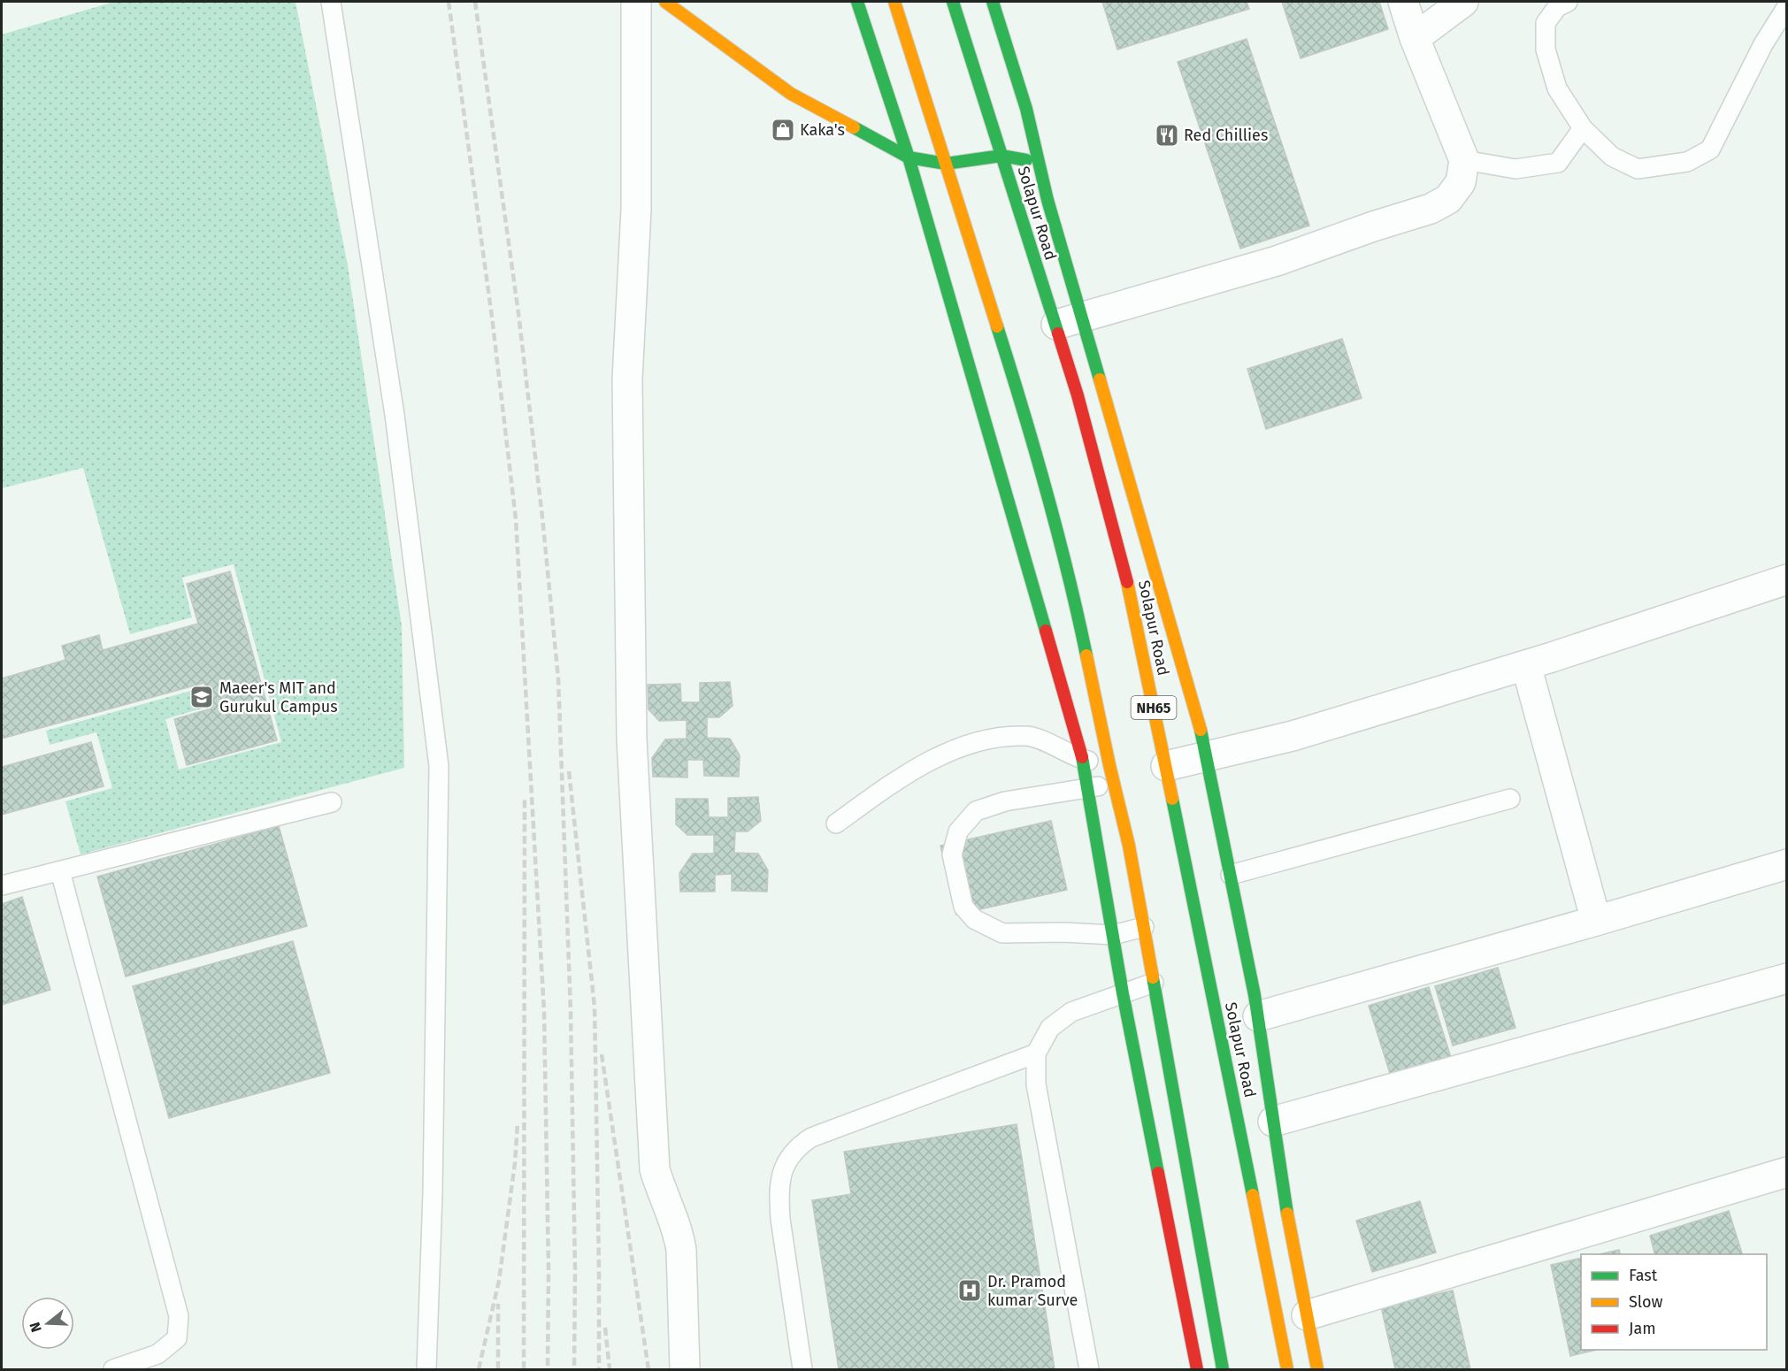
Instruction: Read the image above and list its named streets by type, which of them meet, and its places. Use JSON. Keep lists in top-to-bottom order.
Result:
{
  "streets": {
    "main road": ["Solapur Road", "NH65"]
  },
  "places": {
    "shop": ["Kaka's"],
    "restaurant": ["Red Chillies"],
    "school or university": ["Maeer's MIT and Gurukul Campus"],
    "hospital": ["Dr. Pramod kumar Surve"]
  },
  "legend": ["Fast", "Slow", "Jam"],
  "north": "left"
}
